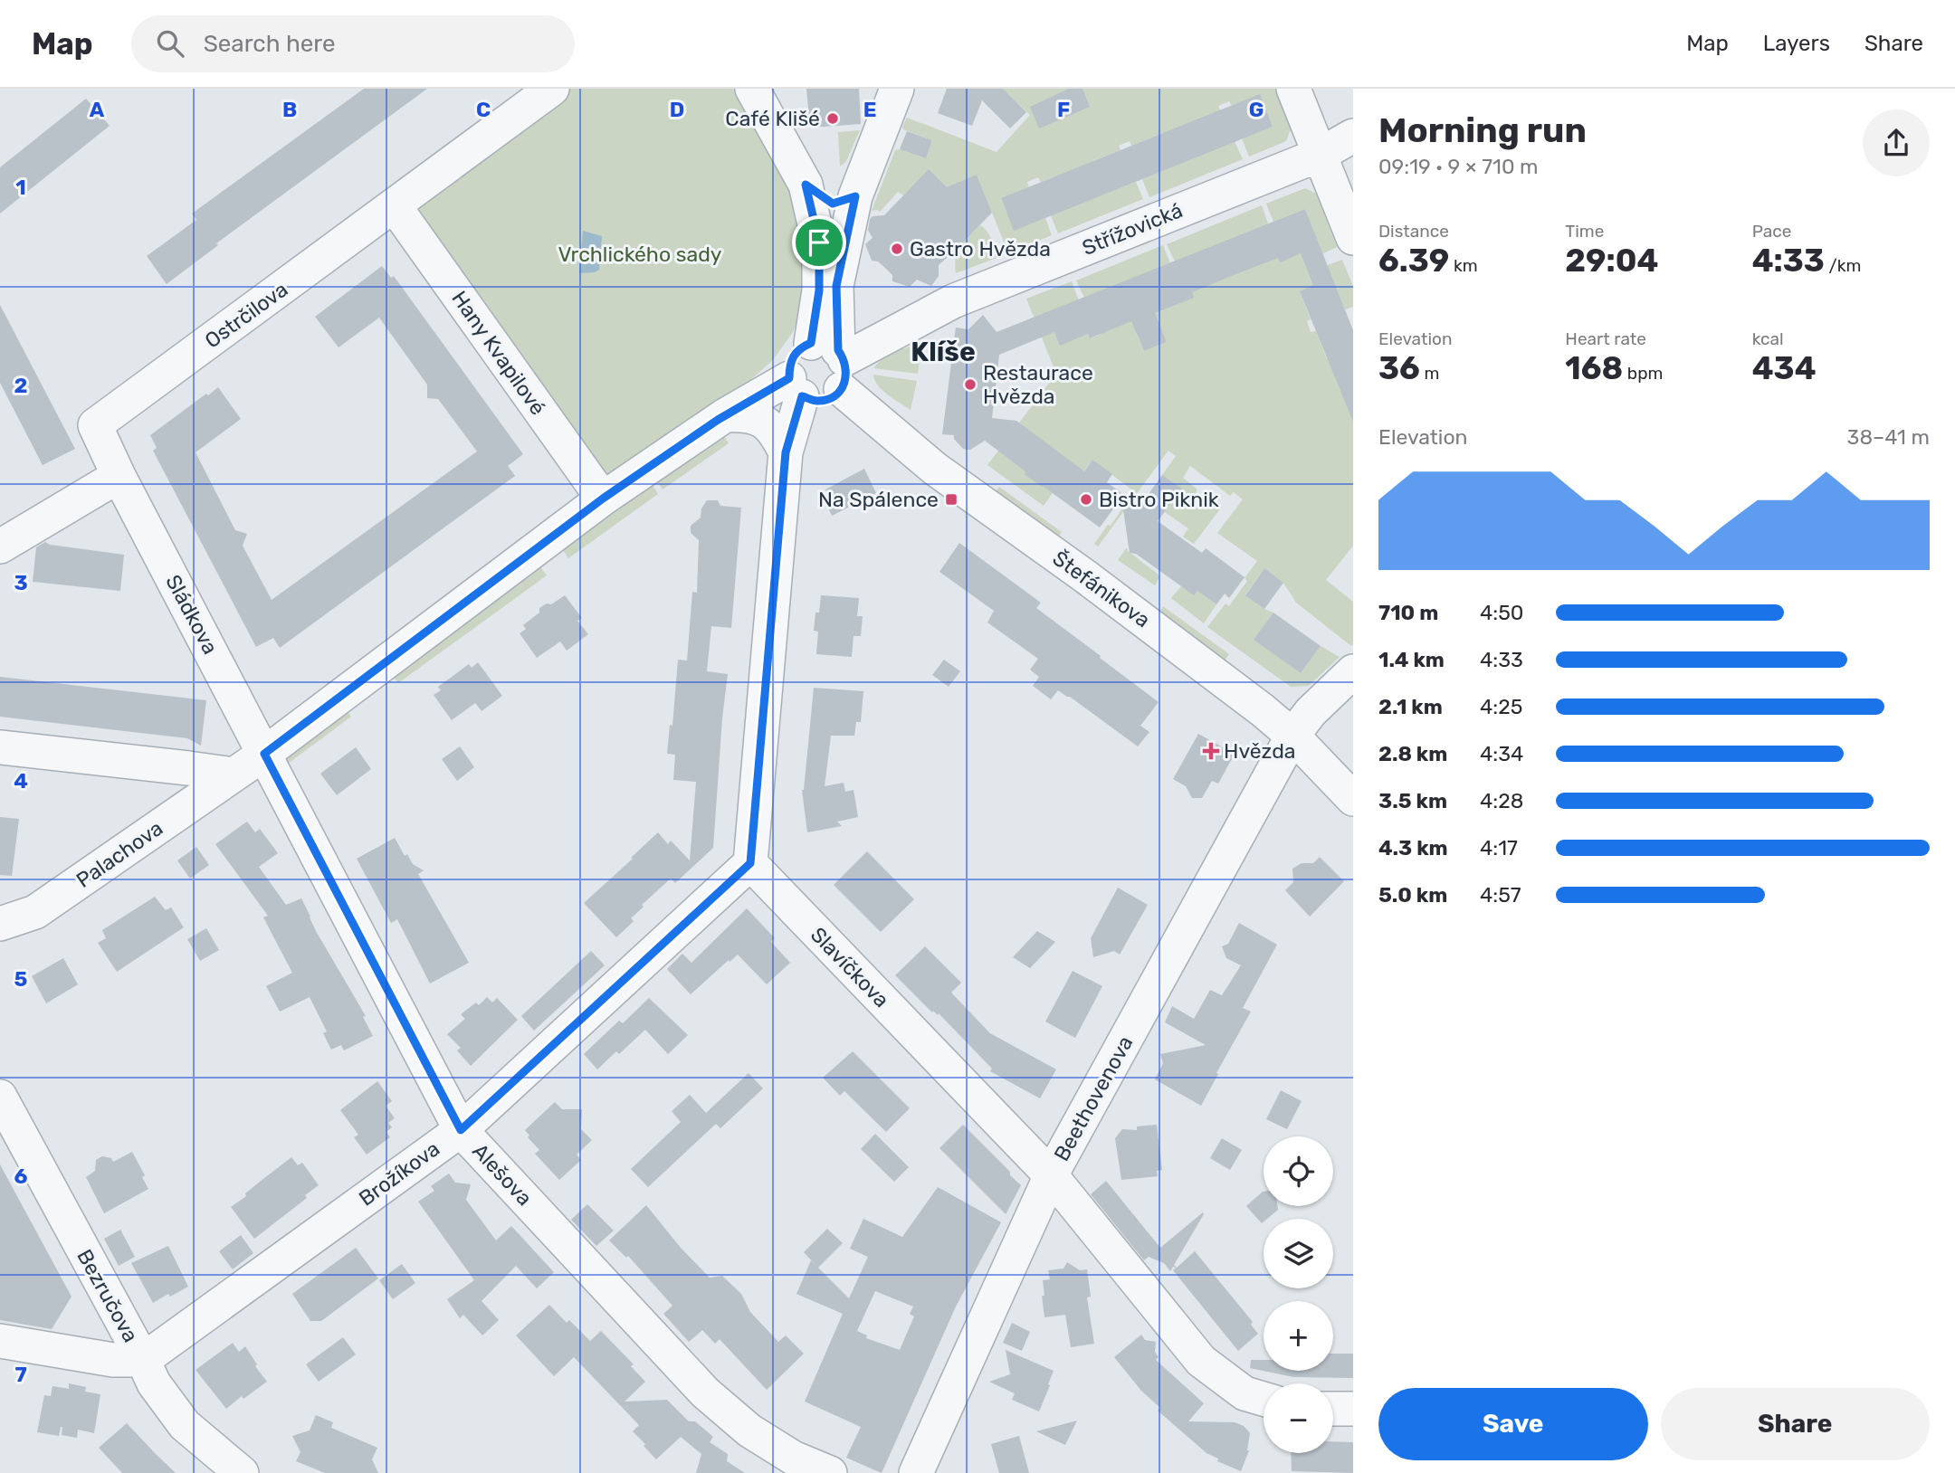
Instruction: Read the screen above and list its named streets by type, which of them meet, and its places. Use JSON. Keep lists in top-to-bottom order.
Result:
{
  "streets": {
    "street": [
      "Střížovická",
      "Ostrčilova",
      "Hany Kvapilové",
      "Štefánikova",
      "Sládkova",
      "Palachova",
      "Slavíčkova",
      "Beethovenova",
      "Brožíkova",
      "Alešova",
      "Bezručova"
    ]
  },
  "crossings": [
    ["Střížovická", "Štefánikova"],
    ["Střížovická", "Palachova"],
    ["Ostrčilova", "Hany Kvapilové"],
    ["Ostrčilova", "Sládkova"],
    ["Hany Kvapilové", "Palachova"],
    ["Štefánikova", "Palachova"],
    ["Štefánikova", "Beethovenova"],
    ["Sládkova", "Palachova"],
    ["Sládkova", "Alešova"],
    ["Palachova", "Alešova"],
    ["Slavíčkova", "Beethovenova"],
    ["Slavíčkova", "Brožíkova"],
    ["Brožíkova", "Alešova"],
    ["Brožíkova", "Bezručova"]
  ],
  "districts": ["Klíše"],
  "parks": ["Vrchlického sady"],
  "places": {
    "other": [
      "Café Klišé",
      "Gastro Hvězda",
      "Restaurace Hvězda",
      "Bistro Piknik"
    ],
    "transit": ["Na Spálence"],
    "health": ["Hvězda"]
  },
  "page": {
    "header": "Map",
    "search": "Search here",
    "nav": ["Map", "Layers", "Share"],
    "heading": ["Morning run", "09:19 · 9 × 710 m"],
    "stats": [
      ["Distance", "6.39 km"],
      ["Time", "29:04"],
      ["Pace", "4:33 /km"],
      ["Elevation", "36 m"],
      ["Heart rate", "168 bpm"],
      ["kcal", "434"]
    ],
    "chart": ["Elevation", "38–41 m"],
    "list": [
      {
        "name": "710 m",
        "note": "4:50"
      },
      {
        "name": "1.4 km",
        "note": "4:33"
      },
      {
        "name": "2.1 km",
        "note": "4:25"
      },
      {
        "name": "2.8 km",
        "note": "4:34"
      },
      {
        "name": "3.5 km",
        "note": "4:28"
      },
      {
        "name": "4.3 km",
        "note": "4:17"
      },
      {
        "name": "5.0 km",
        "note": "4:57"
      }
    ],
    "map_buttons": ["+", "−"],
    "buttons": ["Save", "Share"]
  },
  "grid": {
    "columns": [
      "A",
      "B",
      "C",
      "D",
      "E",
      "F",
      "G"
    ],
    "rows": [
      "1",
      "2",
      "3",
      "4",
      "5",
      "6",
      "7"
    ]
  }
}
